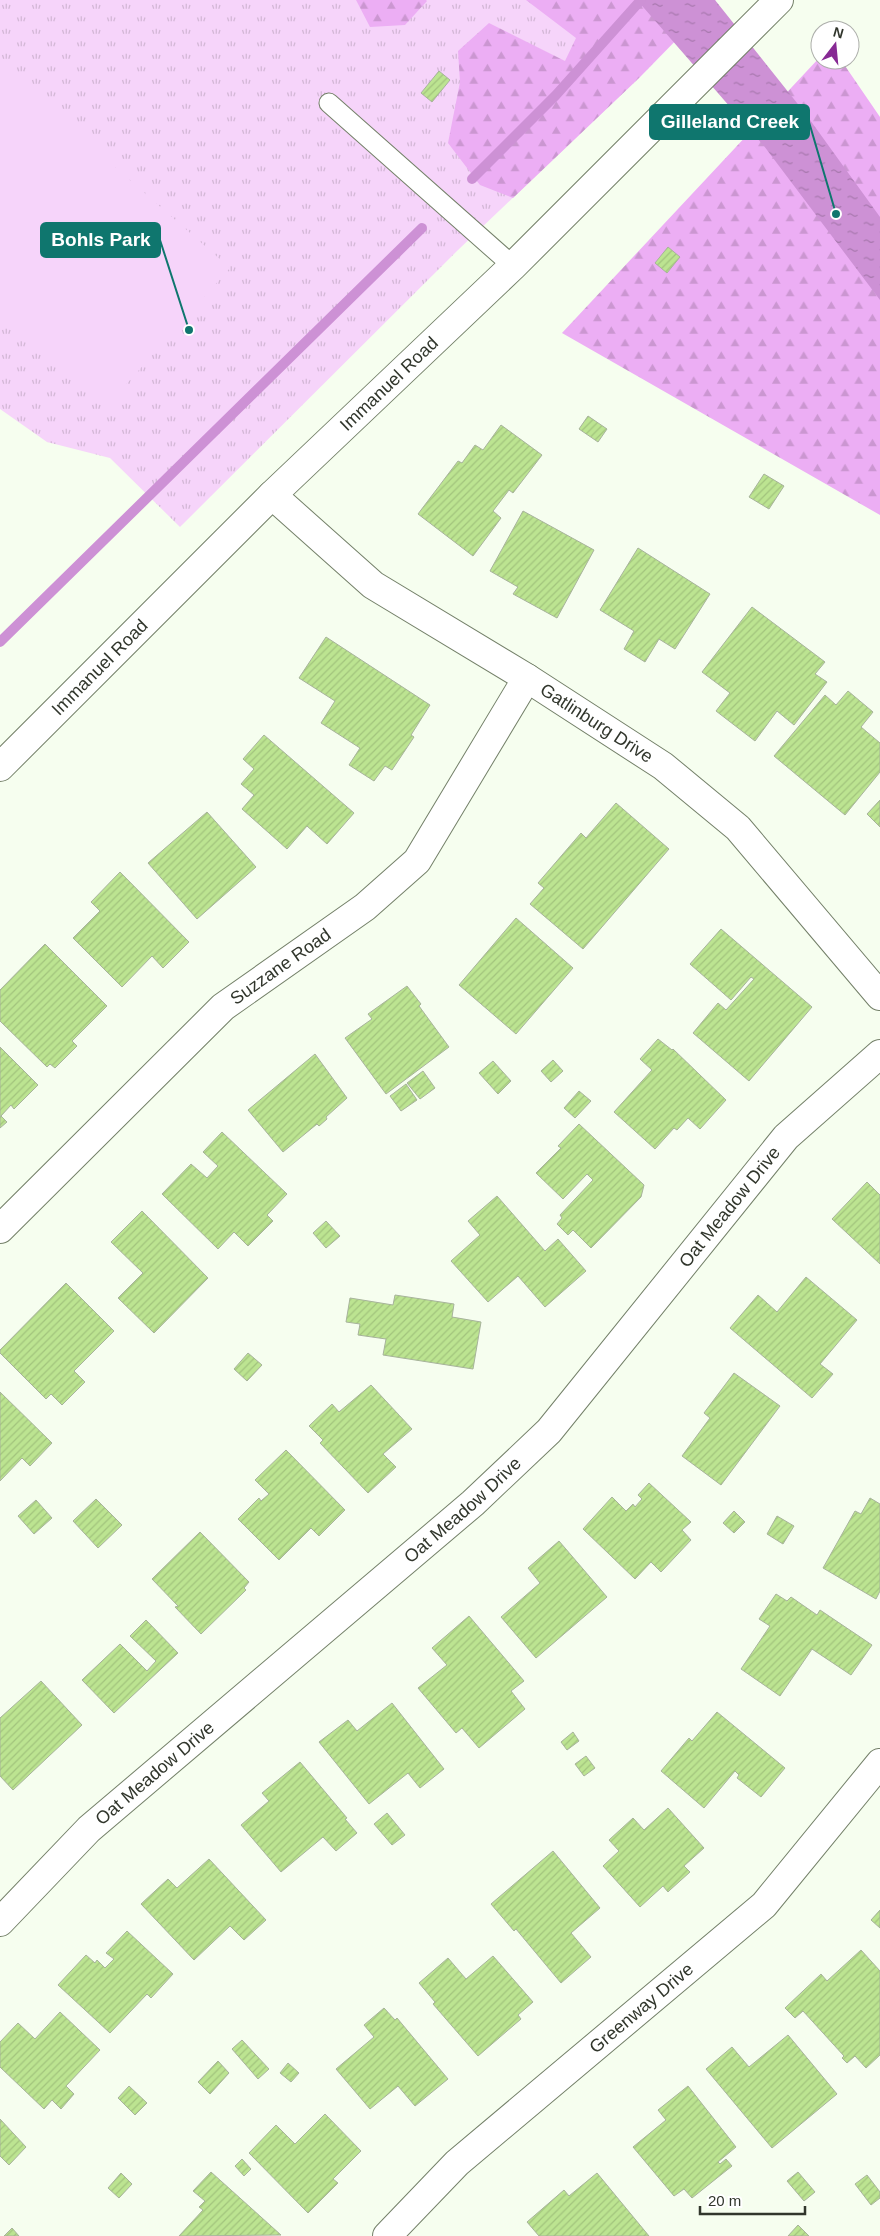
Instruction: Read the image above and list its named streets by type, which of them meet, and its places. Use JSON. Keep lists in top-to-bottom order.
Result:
{
  "streets": {
    "street": [
      "Immanuel Road",
      "Gatlinburg Drive",
      "Suzzane Road",
      "Oat Meadow Drive",
      "Greenway Drive"
    ]
  },
  "crossings": [
    ["Immanuel Road", "Gatlinburg Drive"],
    ["Gatlinburg Drive", "Suzzane Road"]
  ],
  "places": ["Gilleland Creek", "Bohls Park"],
  "scale_bar": "20 m",
  "north": "top"
}
